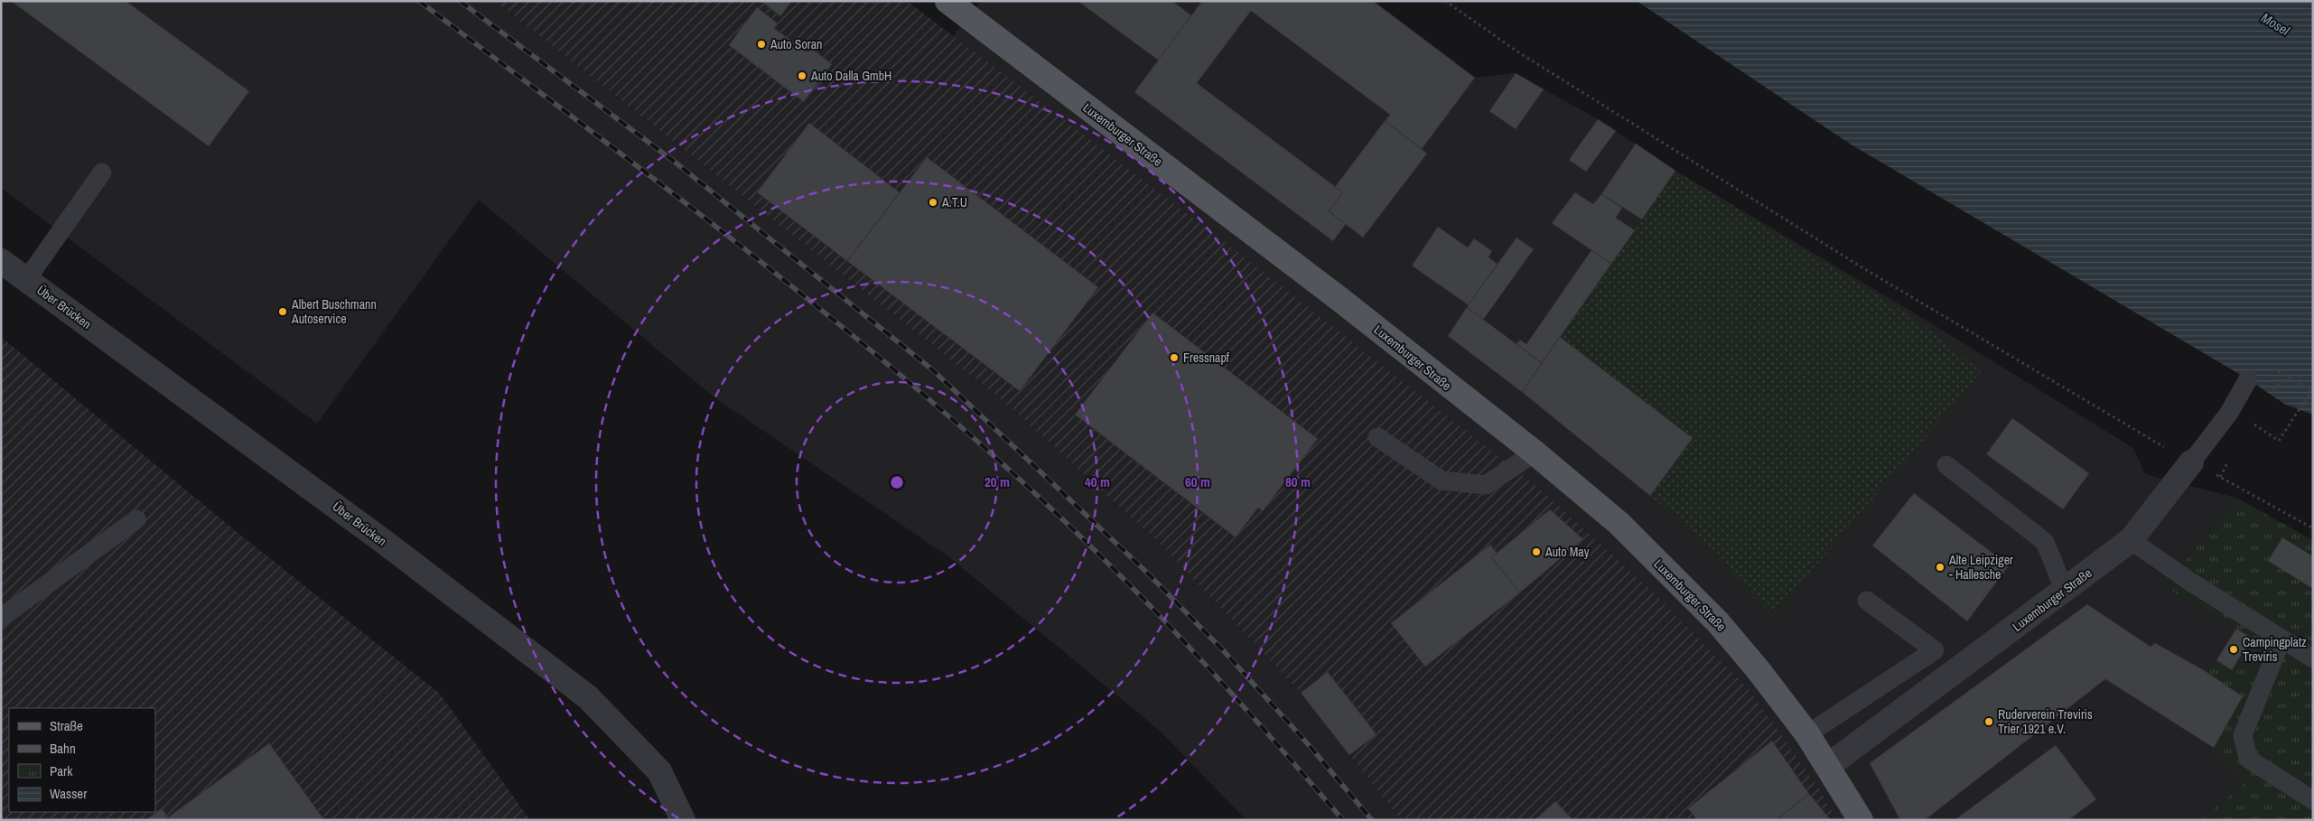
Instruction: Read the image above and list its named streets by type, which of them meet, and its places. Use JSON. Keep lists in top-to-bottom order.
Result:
{
  "streets": {
    "main road": ["Luxemburger Straße"],
    "street": ["Über Brücken"]
  },
  "water": ["Mosel"],
  "places": [
    "Auto Soran",
    "Auto Dalla GmbH",
    "A.T.U",
    "Albert Buschmann Autoservice",
    "Fressnapf",
    "Auto May",
    "Alte Leipziger - Hallesche",
    "Campingplatz Treviris",
    "Ruderverein Treviris Trier 1921 e.V."
  ],
  "legend": [
    "Straße",
    "Bahn",
    "Park",
    "Wasser"
  ],
  "rings": [
    "20 m",
    "40 m",
    "60 m",
    "80 m"
  ]
}
